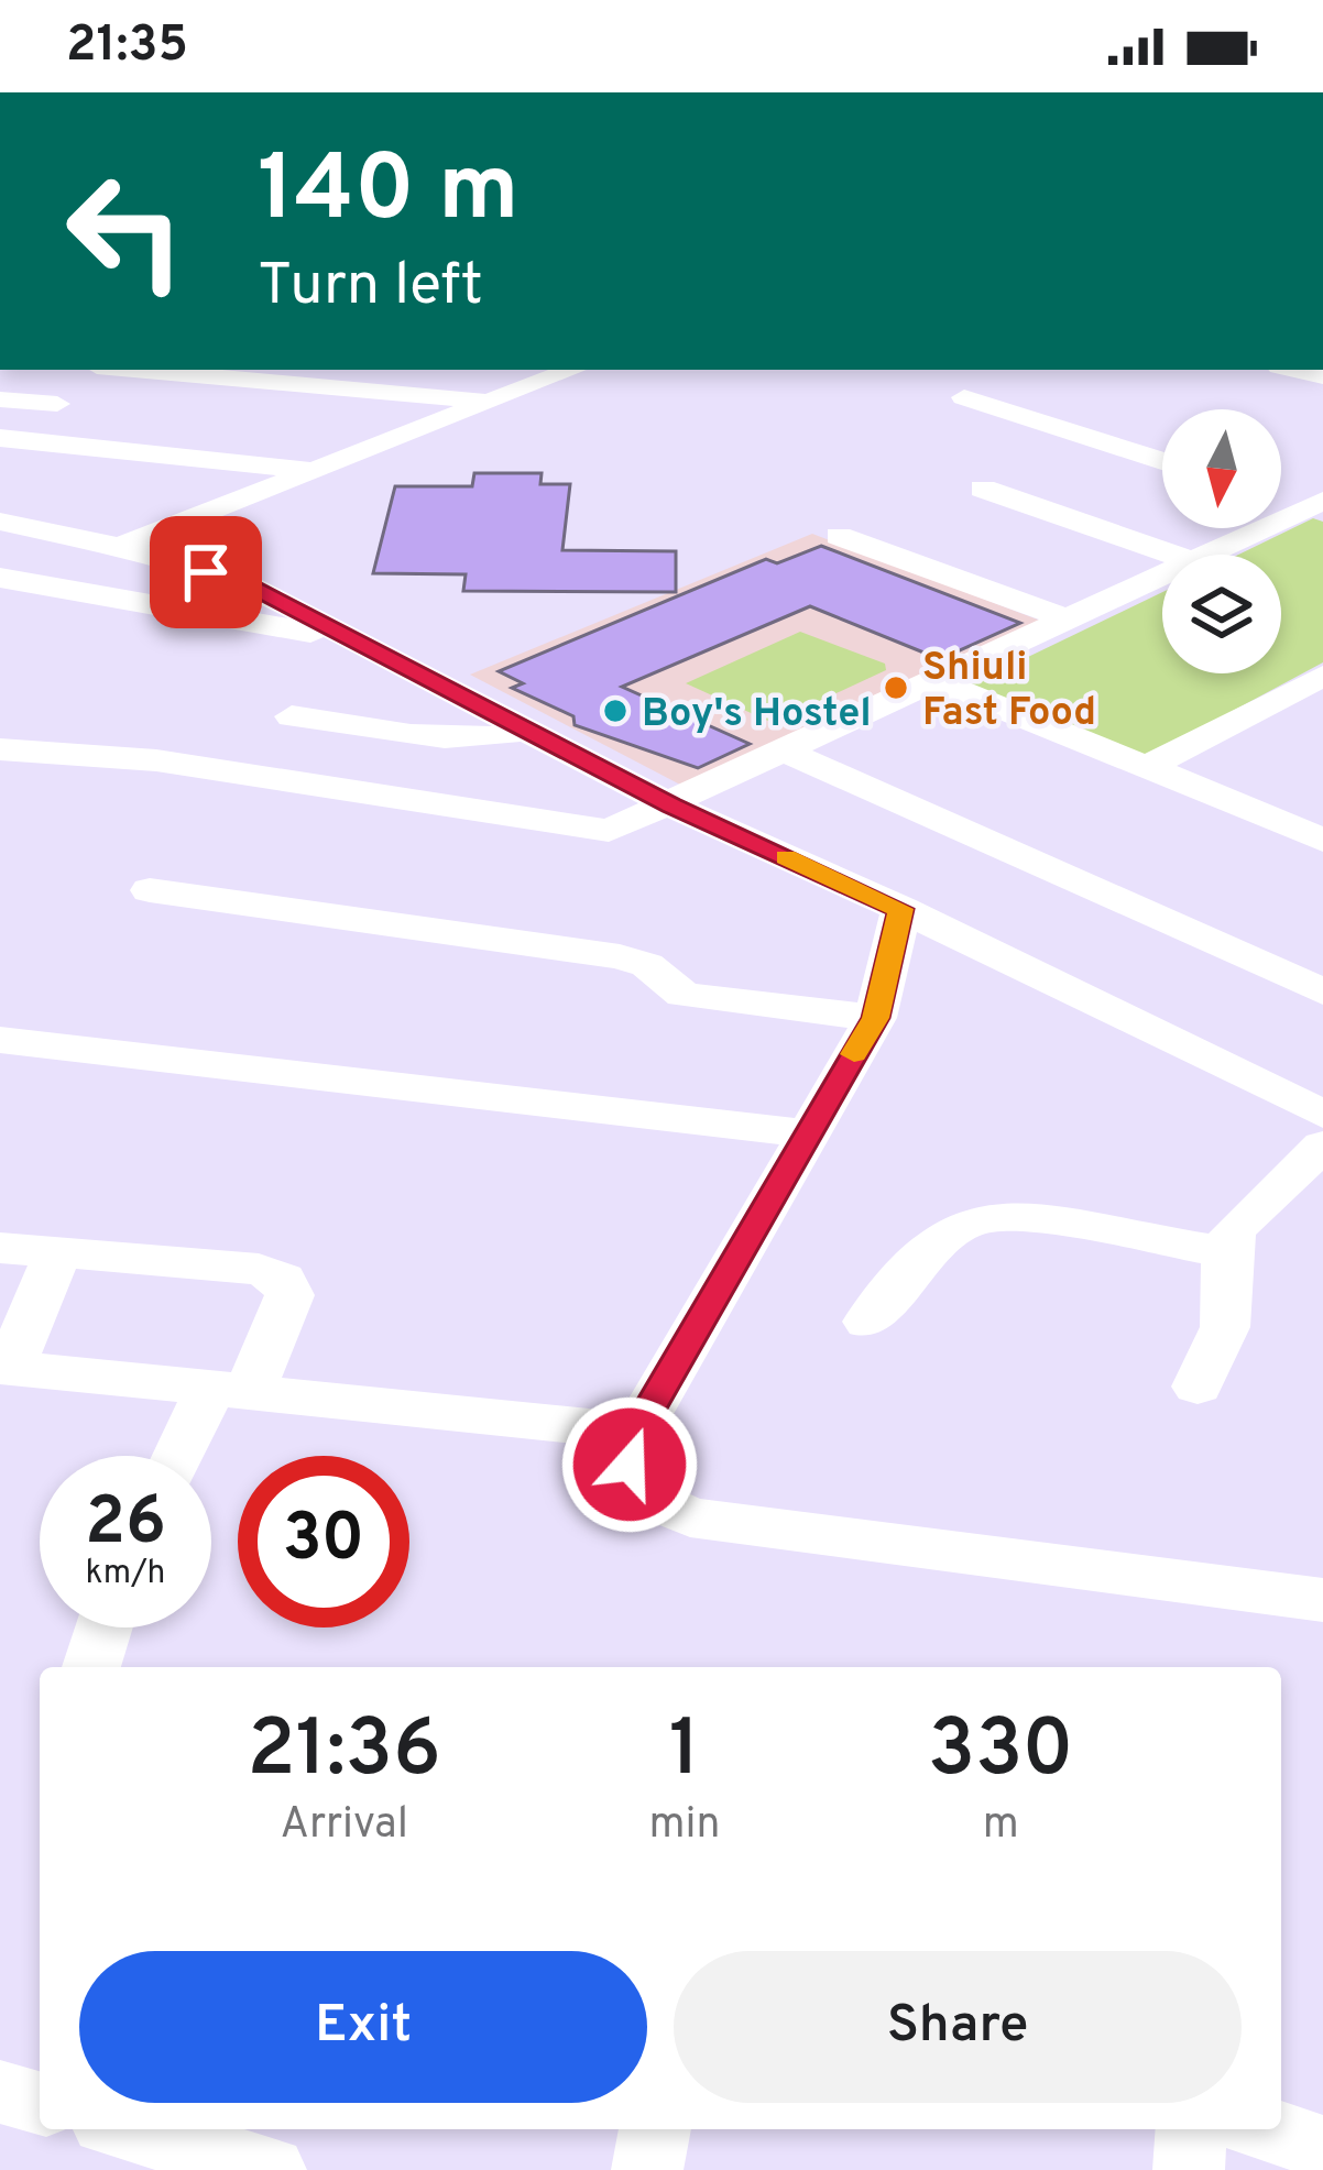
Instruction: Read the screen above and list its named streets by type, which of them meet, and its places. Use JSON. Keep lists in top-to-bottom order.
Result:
{
  "places": ["Shiuli Fast Food", "Boy's Hostel"],
  "north": "bottom",
  "page": {
    "status": "21:35",
    "turn": ["140 m", "Turn left"],
    "speed": "26 km/h",
    "limit": "30",
    "eta": [
      "21:36",
      "Arrival",
      "1",
      "min",
      "330",
      "m"
    ],
    "buttons": ["Exit", "Share"]
  }
}
